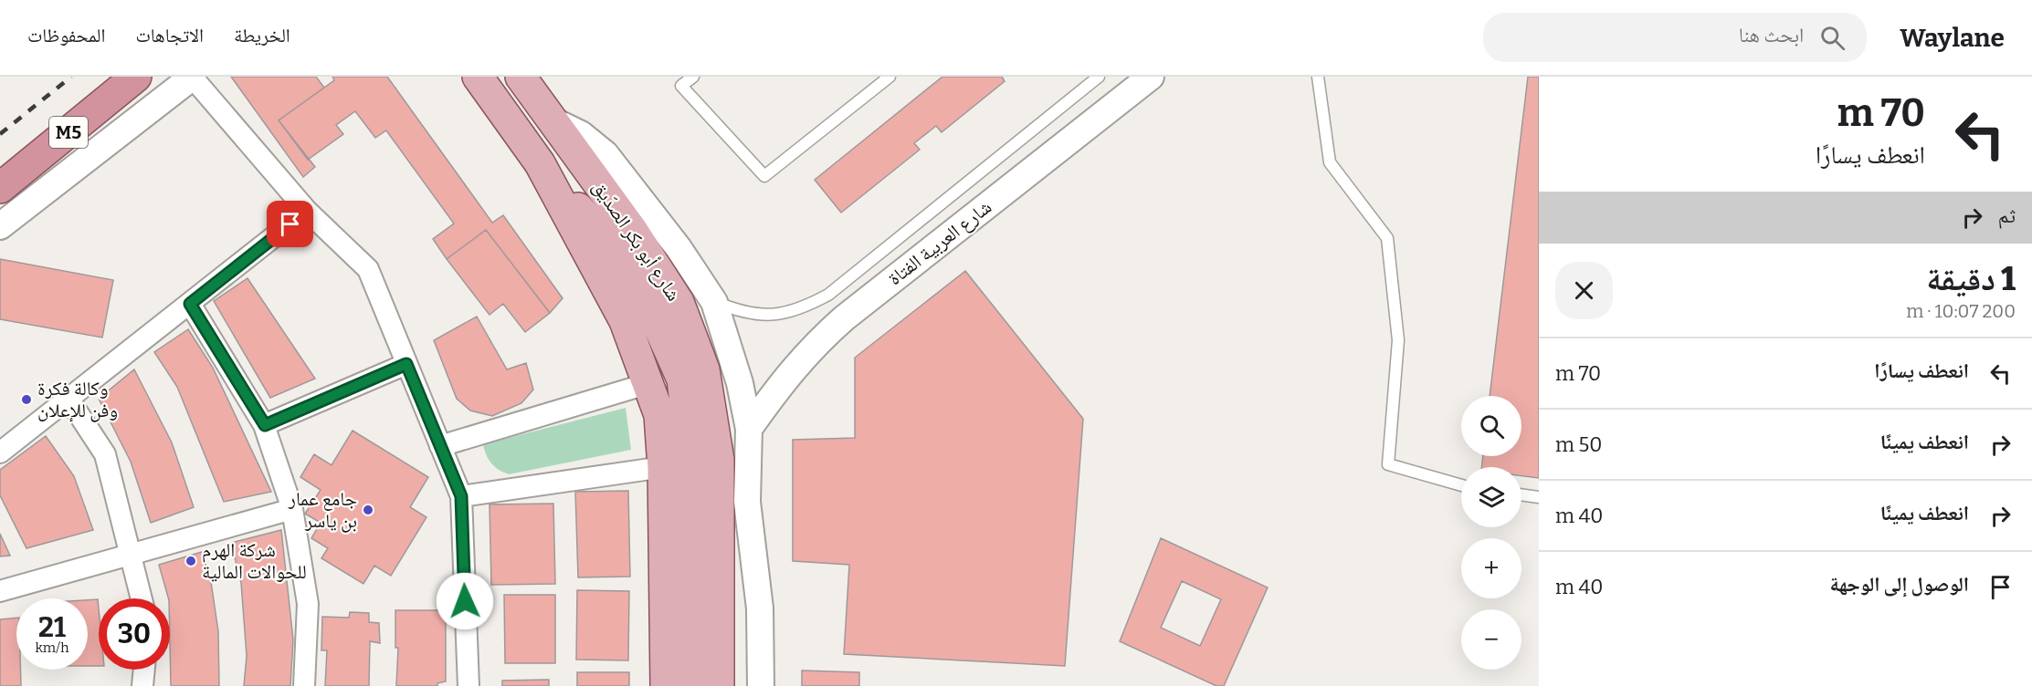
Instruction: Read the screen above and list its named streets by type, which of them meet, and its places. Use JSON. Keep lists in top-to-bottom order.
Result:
{
  "streets": {
    "highway": ["M5"],
    "main road": ["شارع أبو بكر الصدّيق"],
    "street": ["شارع العربية الفتاة"]
  },
  "places": ["وكالة فكرة وفن للإعلان", "جامع عمار بن ياسر", "شركة الهرم للحوالات المالية"],
  "page": {
    "header": "Waylane",
    "search": "ابحث هنا",
    "nav": ["الخريطة", "الاتجاهات", "المحفوظات"],
    "turn": ["70 m", "انعطف يسارًا"],
    "then": "ثم",
    "heading": ["1 دقيقة", "200 m · 10:07"],
    "list": [
      {
        "name": "انعطف يسارًا",
        "value": "70 m"
      },
      {
        "name": "انعطف يمينًا",
        "value": "50 m"
      },
      {
        "name": "انعطف يمينًا",
        "value": "40 m"
      },
      {
        "name": "الوصول إلى الوجهة",
        "value": "40 m"
      }
    ],
    "map_buttons": ["+", "−"],
    "speed": "21 km/h",
    "limit": "30"
  }
}
